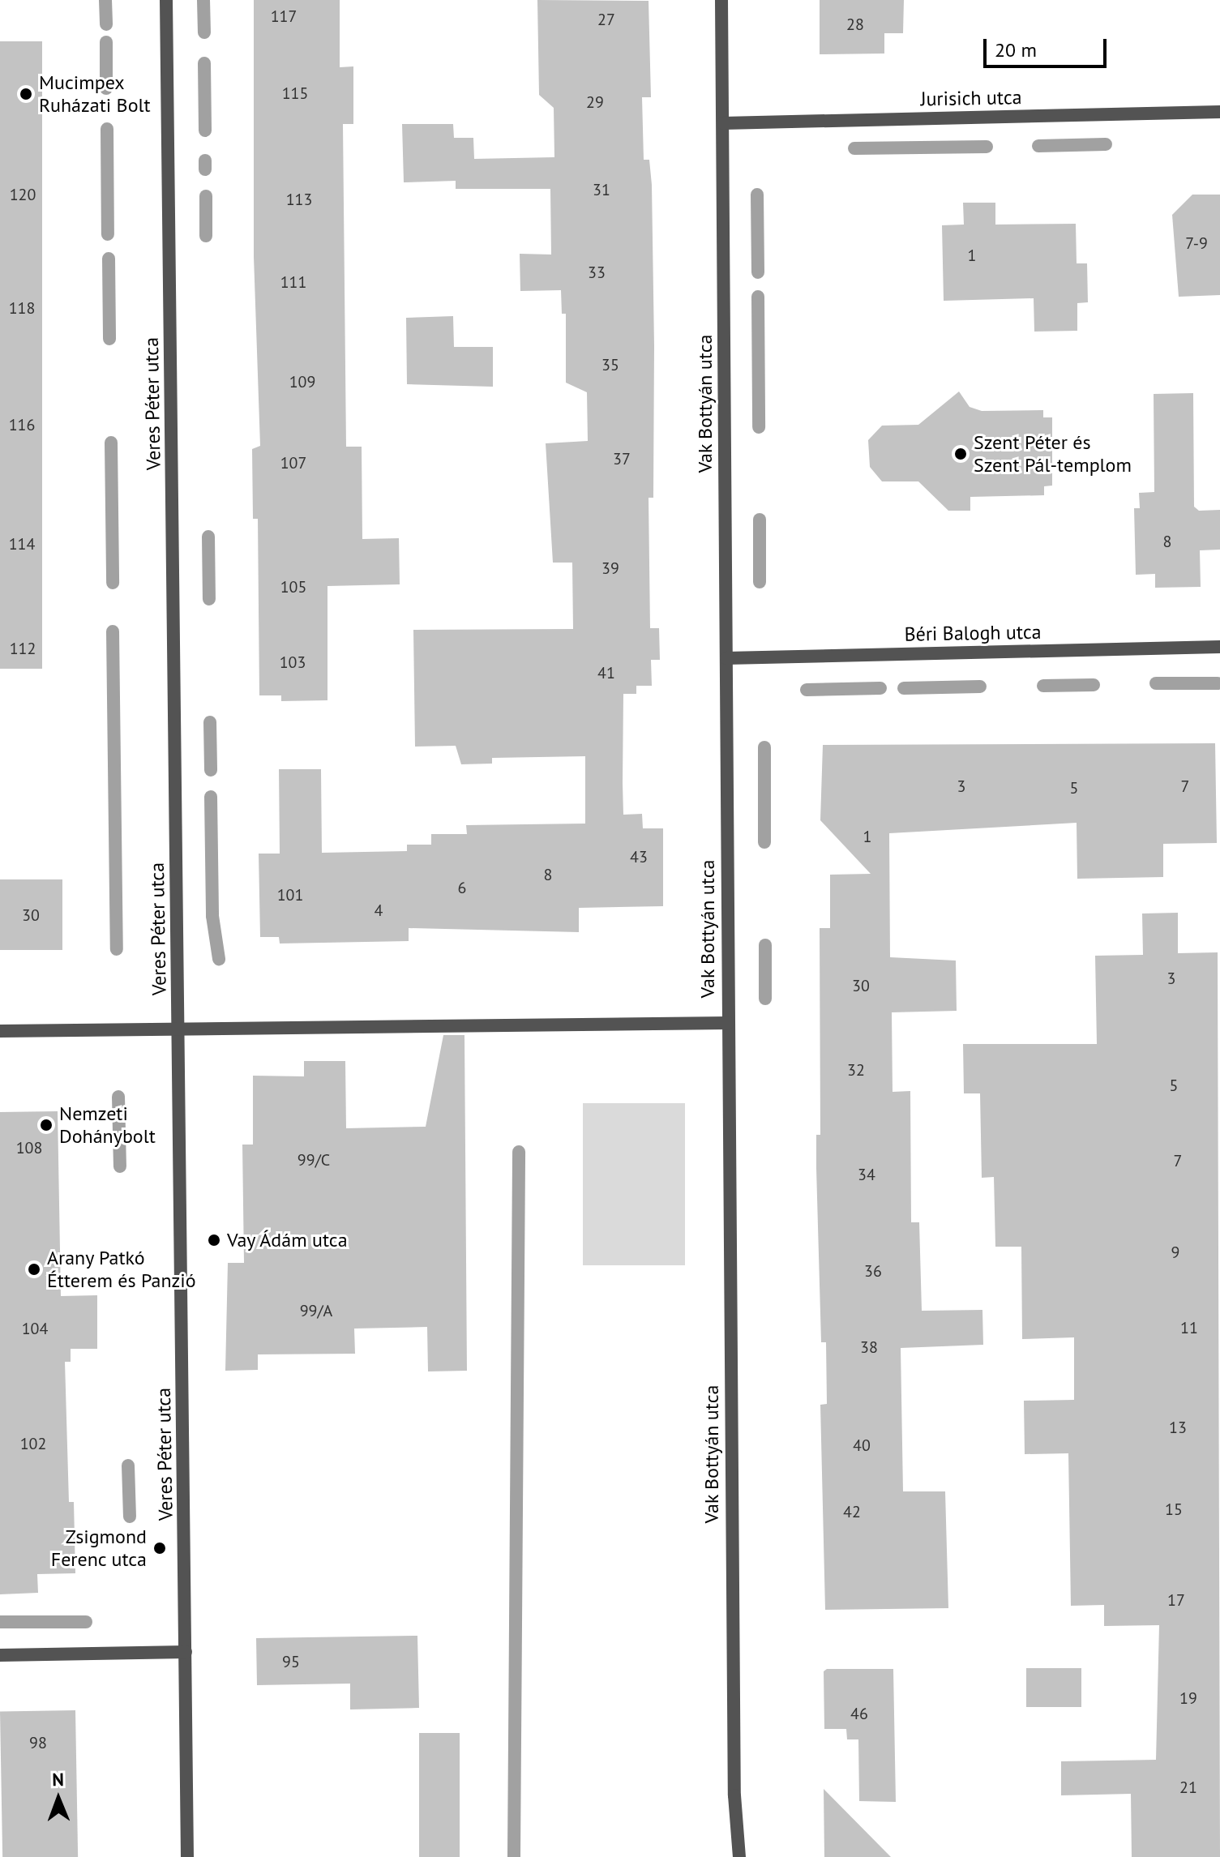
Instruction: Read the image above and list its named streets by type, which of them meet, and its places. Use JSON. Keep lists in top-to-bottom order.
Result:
{
  "streets": {
    "street": [
      "Jurisich utca",
      "Veres Péter utca",
      "Vak Bottyán utca",
      "Béri Balogh utca"
    ]
  },
  "crossings": [
    ["Jurisich utca", "Vak Bottyán utca"],
    ["Vak Bottyán utca", "Béri Balogh utca"]
  ],
  "places": [
    "Mucimpex Ruházati Bolt",
    "Szent Péter és Szent Pál-templom",
    "Nemzeti Dohánybolt",
    "Vay Ádám utca",
    "Arany Patkó Étterem és Panzió",
    "Zsigmond Ferenc utca"
  ],
  "house_numbers": [
    "117",
    "27",
    "28",
    "115",
    "29",
    "31",
    "120",
    "113",
    "7-9",
    "1",
    "33",
    "111",
    "118",
    "35",
    "109",
    "116",
    "37",
    "107",
    "8",
    "114",
    "39",
    "105",
    "112",
    "103",
    "41",
    "3",
    "7",
    "5",
    "1",
    "43",
    "8",
    "6",
    "101",
    "4",
    "30",
    "3",
    "30",
    "32",
    "5",
    "108",
    "99/C",
    "7",
    "34",
    "9",
    "36",
    "99/A",
    "11",
    "104",
    "38",
    "13",
    "102",
    "40",
    "15",
    "42",
    "17",
    "95",
    "19",
    "46",
    "98",
    "21"
  ],
  "scale_bar": "20 m",
  "north": "top"
}
